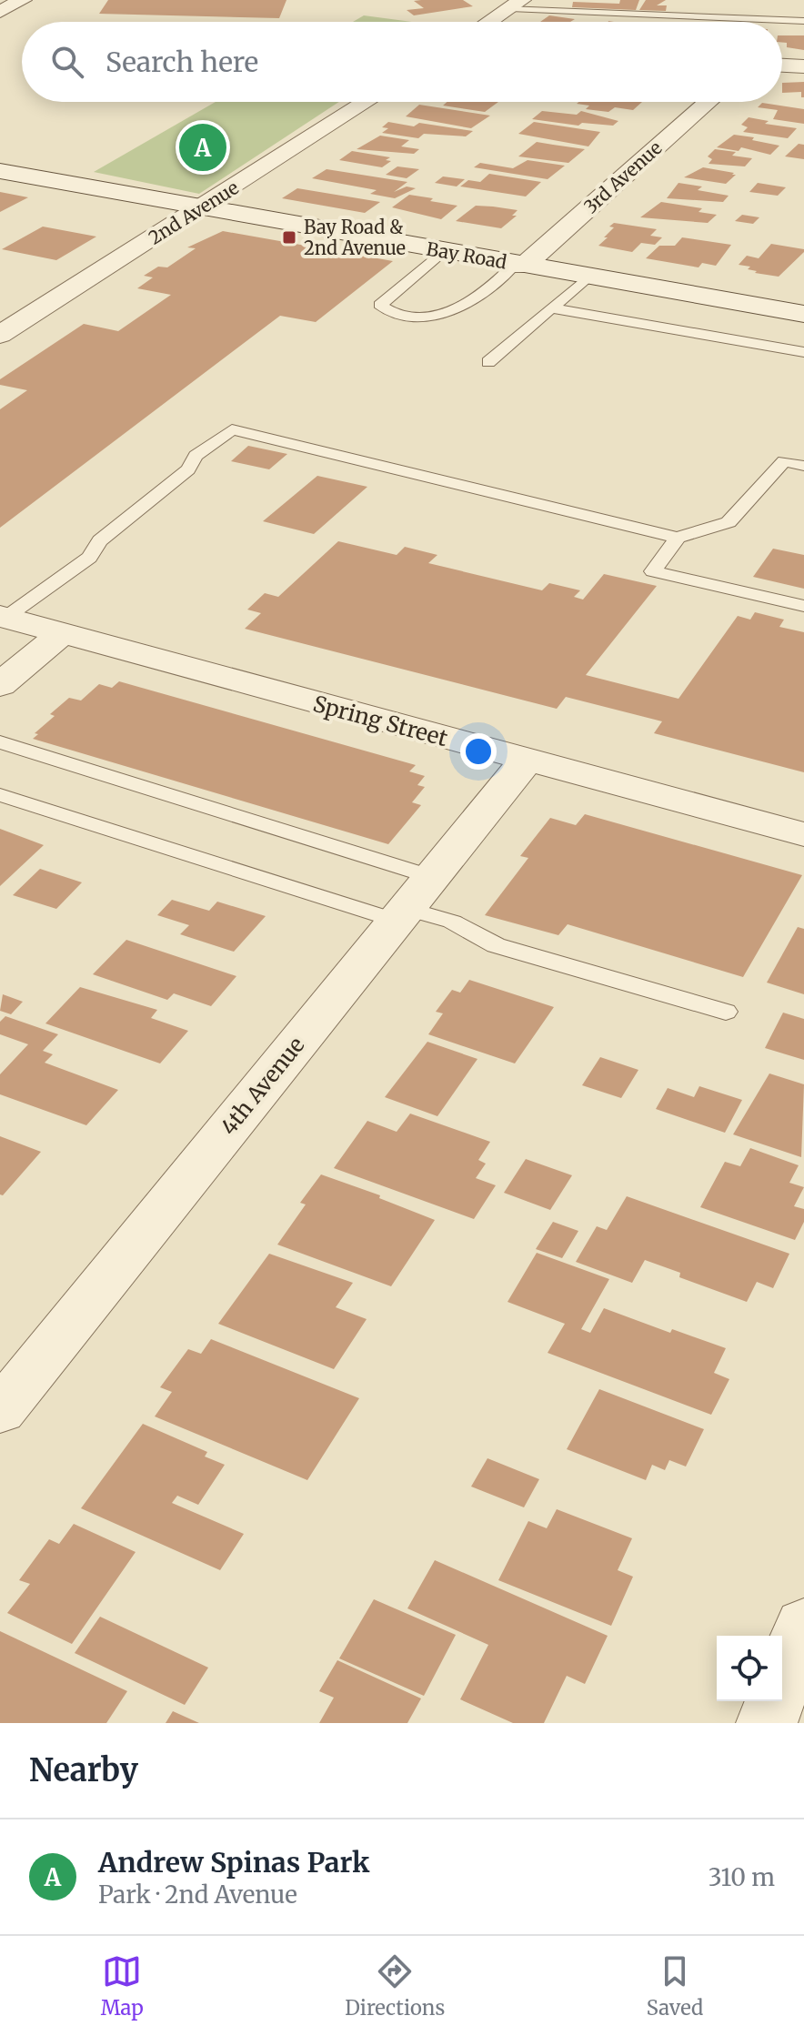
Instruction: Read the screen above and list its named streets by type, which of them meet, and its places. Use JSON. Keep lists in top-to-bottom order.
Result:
{
  "streets": {
    "street": [
      "3rd Avenue",
      "2nd Avenue",
      "Bay Road",
      "Spring Street",
      "4th Avenue"
    ]
  },
  "crossings": [
    ["3rd Avenue", "Bay Road"],
    ["2nd Avenue", "Bay Road"],
    ["Spring Street", "4th Avenue"]
  ],
  "places": {
    "transit": ["Bay Road & 2nd Avenue"]
  },
  "page": {
    "search": "Search here",
    "pins": "A",
    "heading": "Nearby",
    "list": [
      {
        "mark": "A",
        "name": "Andrew Spinas Park",
        "note": "Park · 2nd Avenue",
        "value": "310 m"
      }
    ],
    "nav": ["Map", "Directions", "Saved"]
  }
}
